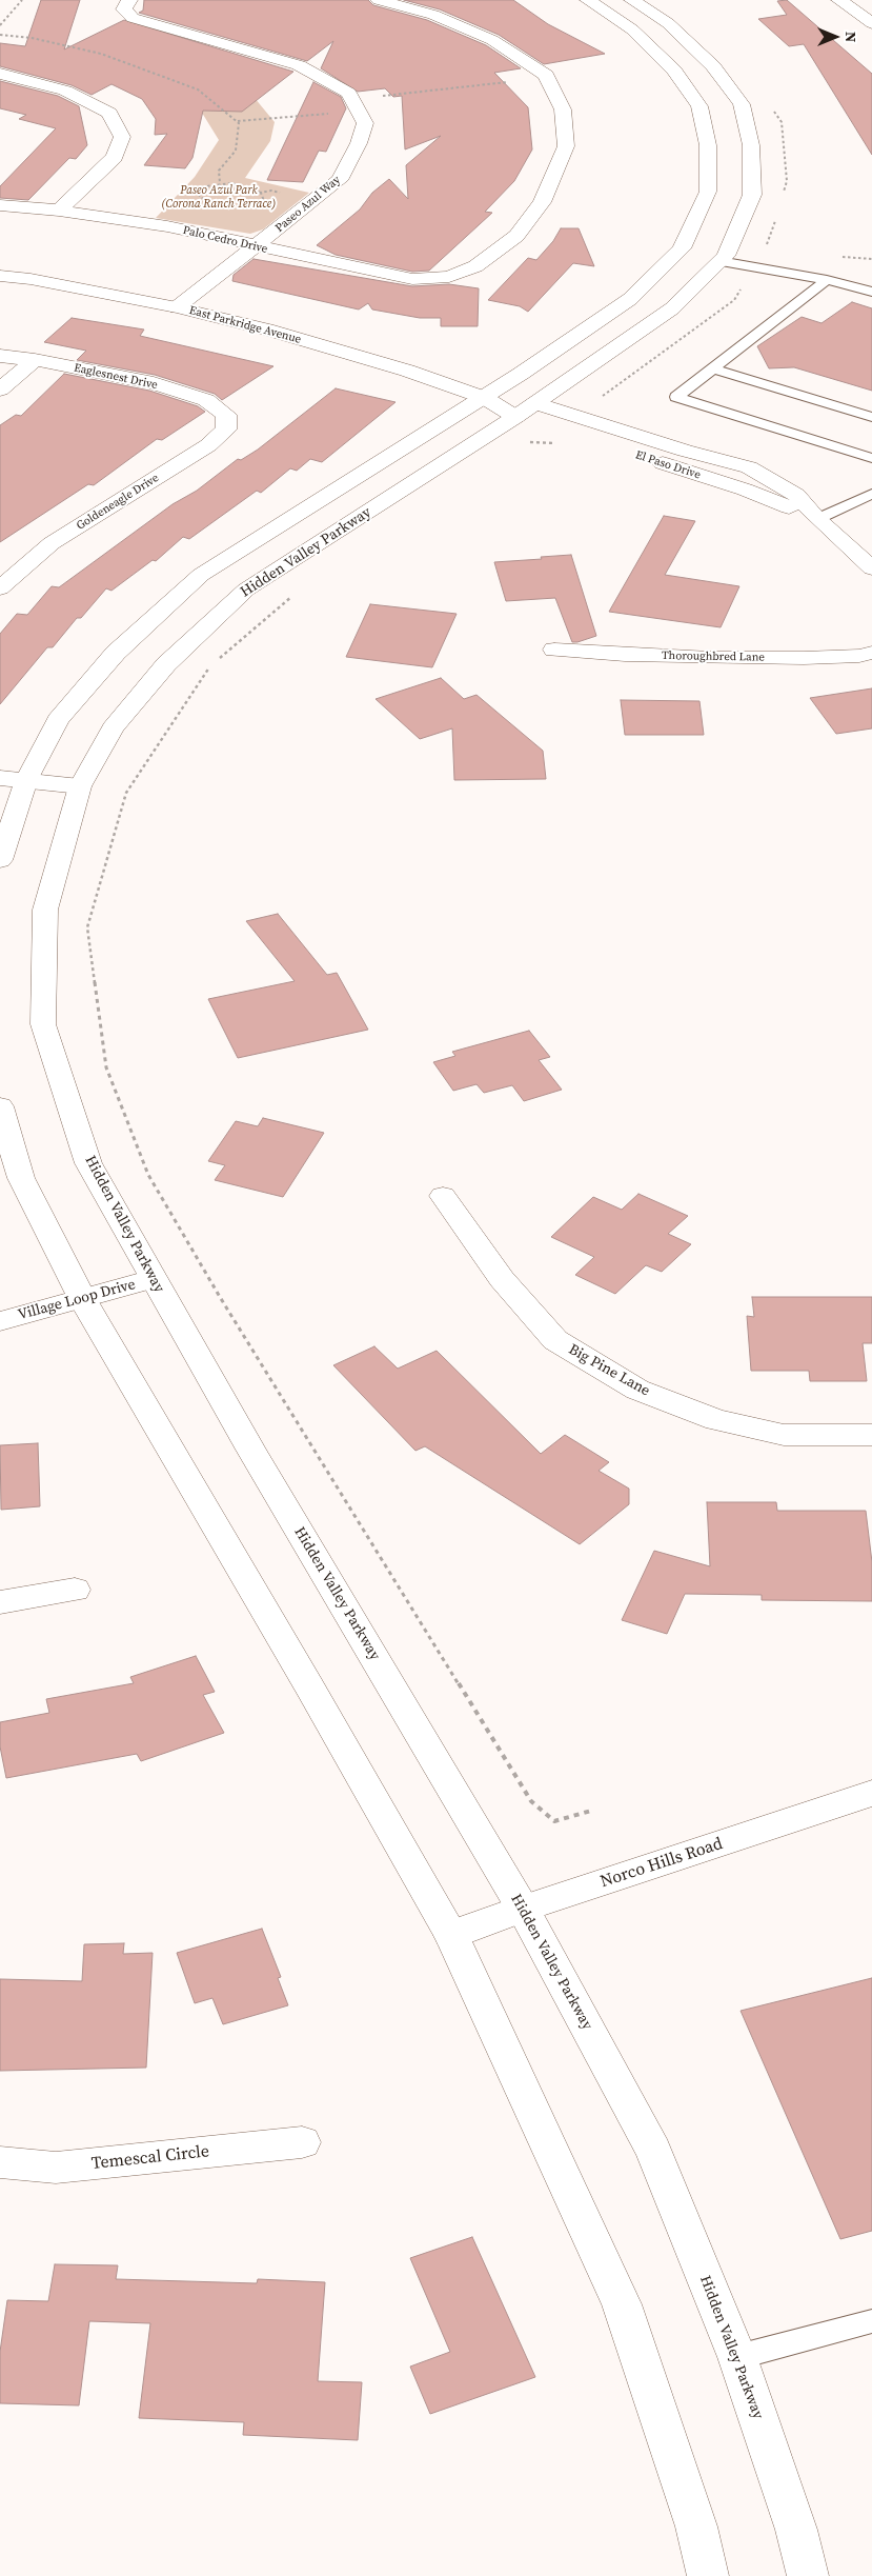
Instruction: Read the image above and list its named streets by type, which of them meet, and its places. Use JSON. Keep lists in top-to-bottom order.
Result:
{
  "streets": {
    "main road": [
      "Paseo Azul Way",
      "Palo Cedro Drive",
      "East Parkridge Avenue",
      "Eaglesnest Drive",
      "El Paso Drive",
      "Goldeneagle Drive",
      "Hidden Valley Parkway",
      "Thoroughbred Lane",
      "Village Loop Drive",
      "Big Pine Lane",
      "Norco Hills Road",
      "Temescal Circle"
    ]
  },
  "crossings": [
    ["Paseo Azul Way", "Palo Cedro Drive"],
    ["Paseo Azul Way", "East Parkridge Avenue"],
    ["East Parkridge Avenue", "El Paso Drive"],
    ["East Parkridge Avenue", "Hidden Valley Parkway"],
    ["Eaglesnest Drive", "Goldeneagle Drive"],
    ["El Paso Drive", "Hidden Valley Parkway"],
    ["Hidden Valley Parkway", "Village Loop Drive"],
    ["Hidden Valley Parkway", "Norco Hills Road"]
  ],
  "parks": ["Paseo Azul Park (Corona Ranch Terrace)"],
  "north": "right"
}
